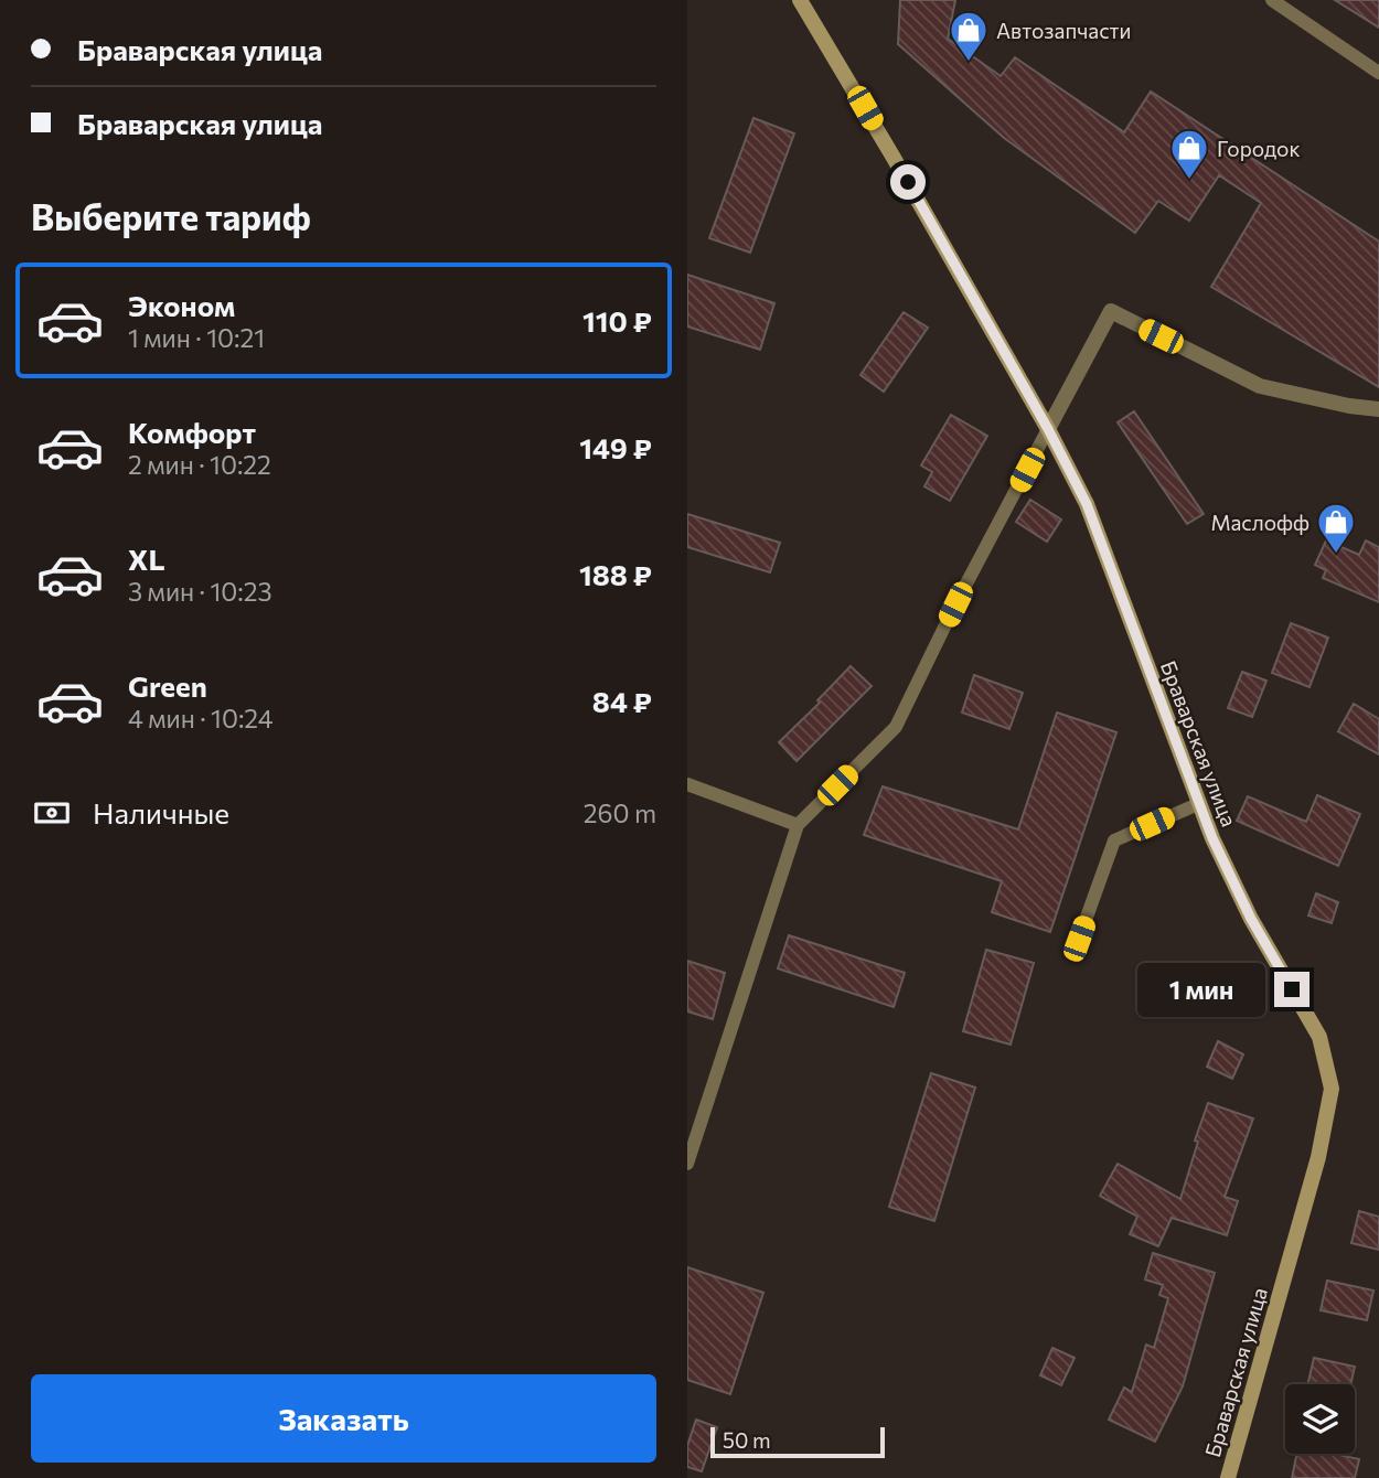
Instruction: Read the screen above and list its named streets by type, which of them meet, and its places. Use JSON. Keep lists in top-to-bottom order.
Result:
{
  "streets": {
    "main road": ["Браварская улица"]
  },
  "places": {
    "shop": ["Автозапчасти", "Городок", "Маслофф"]
  },
  "scale_bar": "50 m",
  "page": {
    "banner": ["Браварская улица", "Браварская улица"],
    "heading": "Выберите тариф",
    "list": [
      {
        "name": "Эконом",
        "note": "1 мин · 10:21",
        "value": "110 ₽"
      },
      {
        "name": "Комфорт",
        "note": "2 мин · 10:22",
        "value": "149 ₽"
      },
      {
        "name": "XL",
        "note": "3 мин · 10:23",
        "value": "188 ₽"
      },
      {
        "name": "Green",
        "note": "4 мин · 10:24",
        "value": "84 ₽"
      }
    ],
    "pay": ["Наличные", "260 m"],
    "bubble": "1 мин",
    "buttons": "Заказать",
    "scale": "50 m"
  }
}
